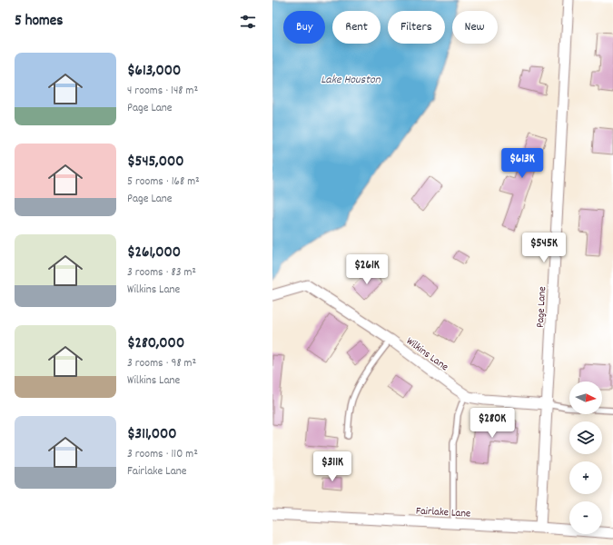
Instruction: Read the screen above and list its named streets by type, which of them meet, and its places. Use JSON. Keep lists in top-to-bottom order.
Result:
{
  "streets": {
    "street": ["Page Lane", "Wilkins Lane", "Fairlake Lane"]
  },
  "crossings": [
    ["Page Lane", "Wilkins Lane"],
    ["Page Lane", "Fairlake Lane"]
  ],
  "water": ["Lake Houston"],
  "north": "right",
  "page": {
    "heading": "5 homes",
    "chip": [
      "Buy",
      "Rent",
      "Filters",
      "New"
    ],
    "list": [
      {
        "name": "$613,000",
        "note": "4 rooms · 148 m² · Page Lane"
      },
      {
        "name": "$545,000",
        "note": "5 rooms · 168 m² · Page Lane"
      },
      {
        "name": "$261,000",
        "note": "3 rooms · 83 m² · Wilkins Lane"
      },
      {
        "name": "$280,000",
        "note": "3 rooms · 98 m² · Wilkins Lane"
      },
      {
        "name": "$311,000",
        "note": "3 rooms · 110 m² · Fairlake Lane"
      }
    ],
    "price": [
      "$613K",
      "$545K",
      "$261K",
      "$280K",
      "$311K"
    ],
    "map_buttons": ["+", "−"]
  }
}
